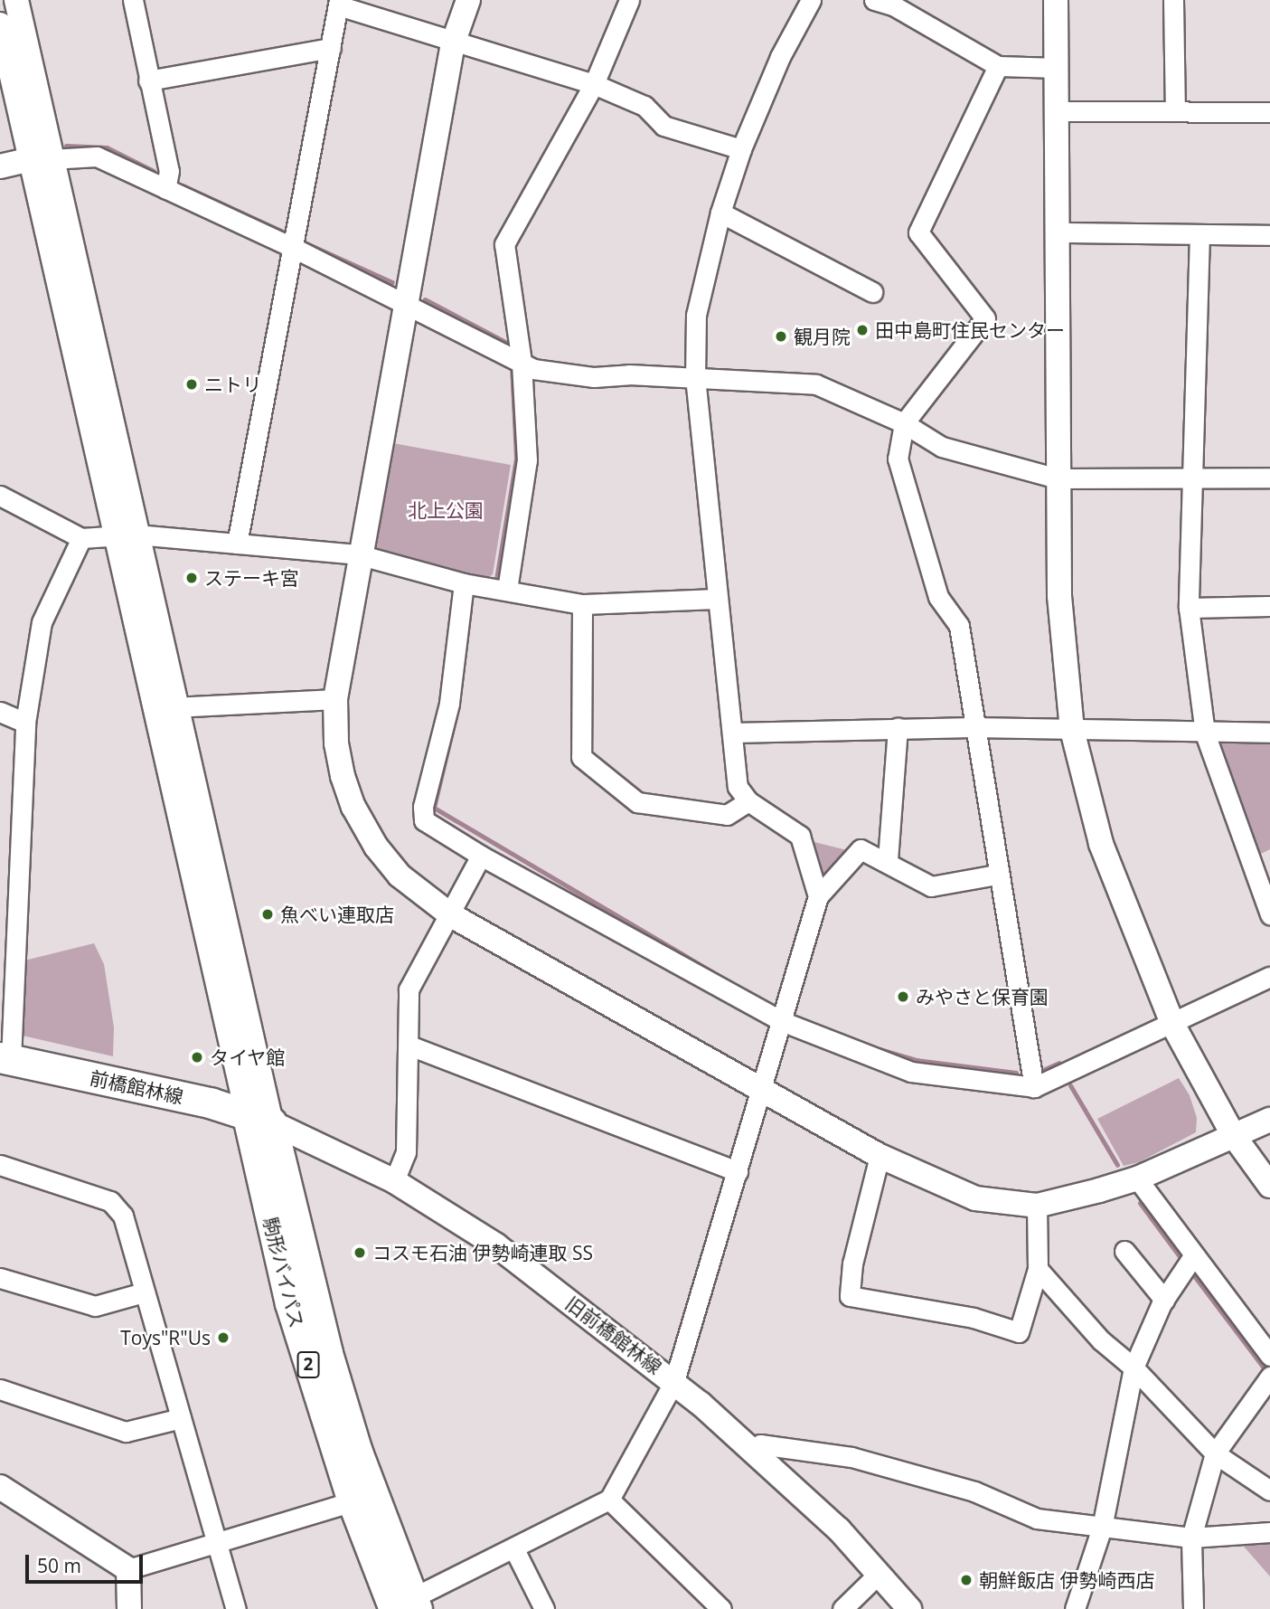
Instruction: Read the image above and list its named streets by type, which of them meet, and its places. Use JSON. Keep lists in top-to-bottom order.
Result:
{
  "streets": {
    "main road": ["前橋館林線", "駒形バイパス", "2"],
    "street": ["旧前橋館林線"]
  },
  "crossings": [
    ["前橋館林線", "駒形バイパス"],
    ["前橋館林線", "旧前橋館林線"],
    ["駒形バイパス", "旧前橋館林線"]
  ],
  "parks": ["北上公園"],
  "places": [
    "田中島町住民センター",
    "観月院",
    "ニトリ",
    "ステーキ宮",
    "魚べい連取店",
    "みやさと保育園",
    "タイヤ館",
    "コスモ石油 伊勢崎連取 SS",
    "Toys\"R\"Us",
    "朝鮮飯店 伊勢崎西店"
  ],
  "scale_bar": "50 m"
}
